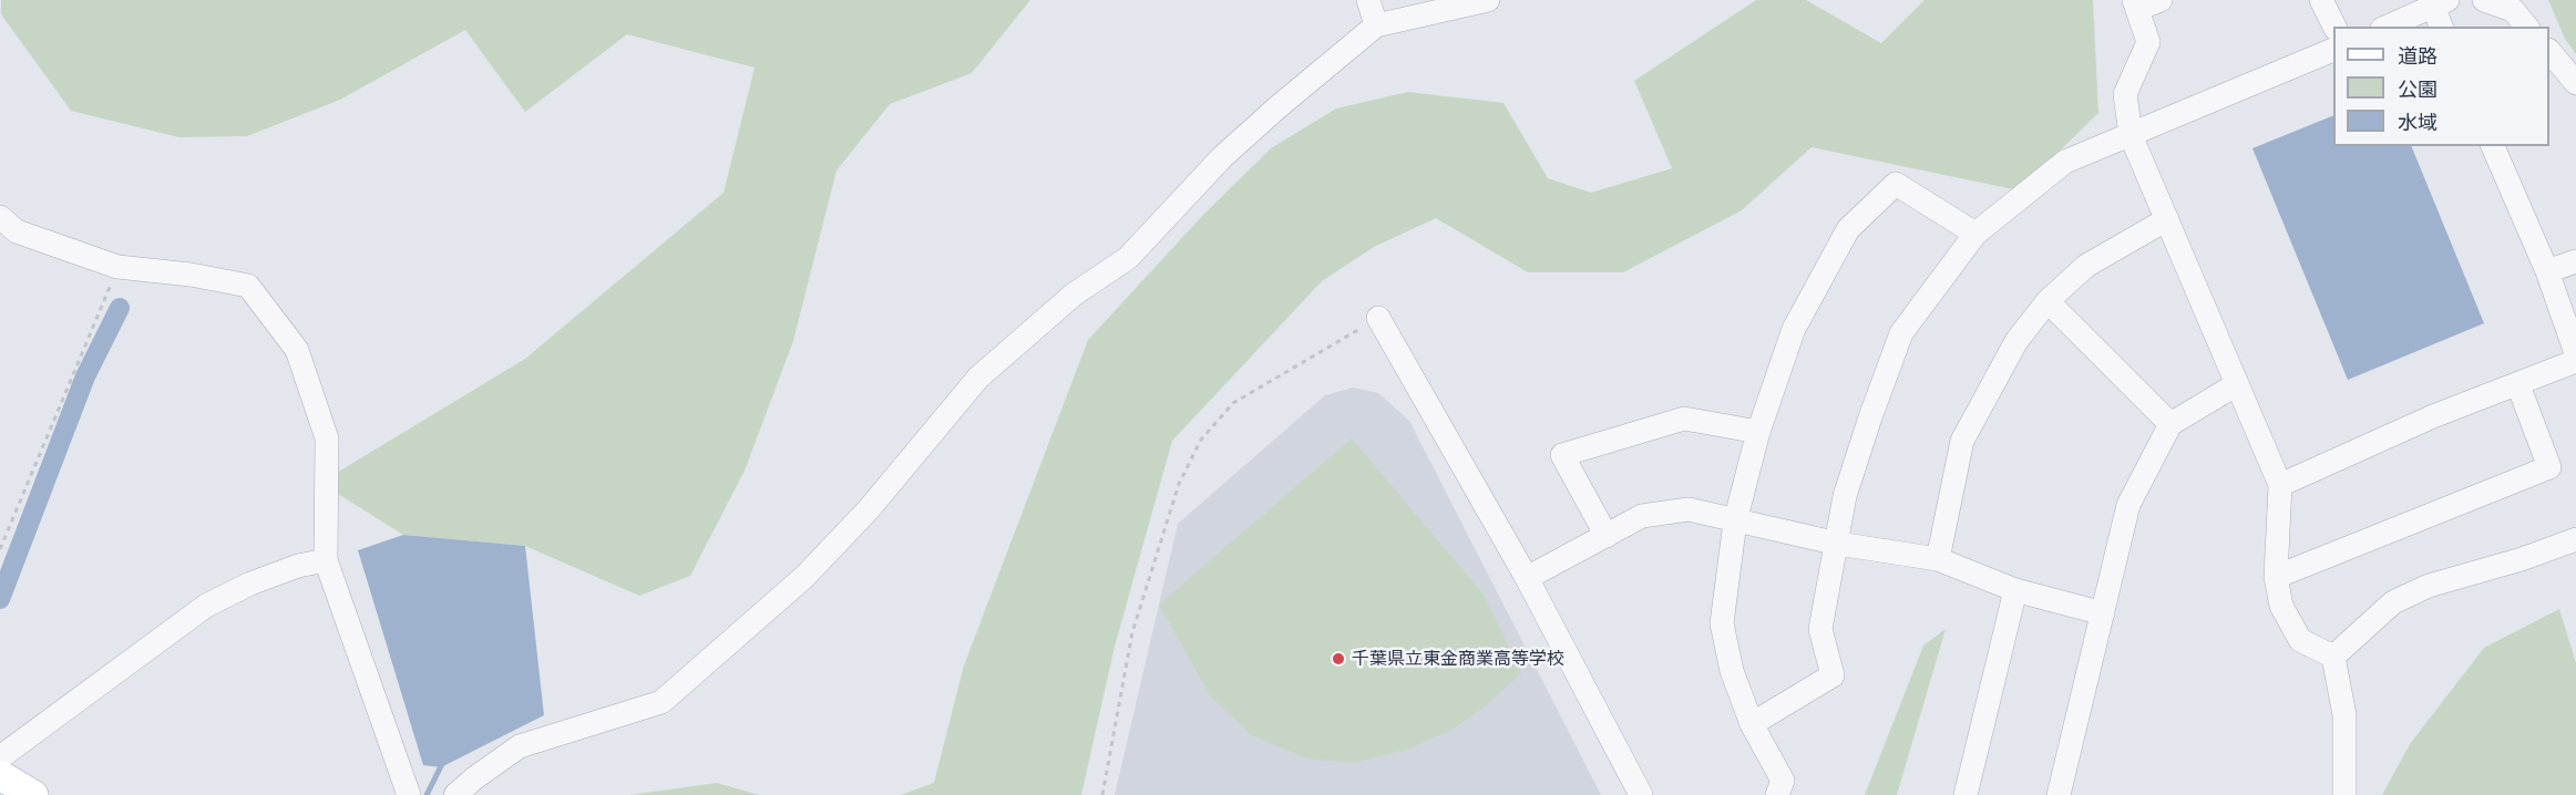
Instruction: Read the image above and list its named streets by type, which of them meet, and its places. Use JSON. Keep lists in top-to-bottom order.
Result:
{
  "places": ["千葉県立東金商業高等学校"],
  "legend": ["道路", "公園", "水域"]
}
